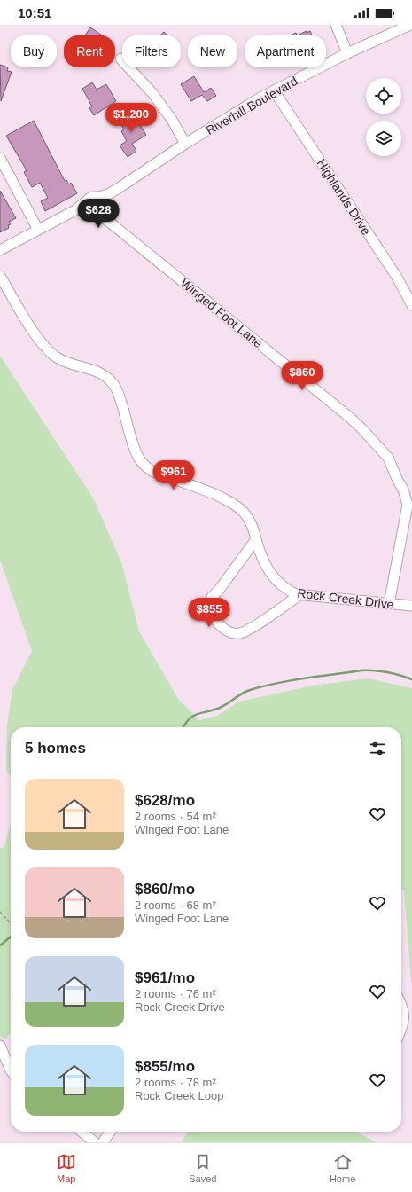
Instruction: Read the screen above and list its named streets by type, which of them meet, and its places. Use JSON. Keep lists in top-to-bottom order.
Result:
{
  "streets": {
    "street": [
      "Riverhill Boulevard",
      "Highlands Drive",
      "Winged Foot Lane",
      "Rock Creek Drive"
    ]
  },
  "crossings": [
    ["Riverhill Boulevard", "Highlands Drive"],
    ["Riverhill Boulevard", "Winged Foot Lane"],
    ["Winged Foot Lane", "Rock Creek Drive"]
  ],
  "page": {
    "status": "10:51",
    "chip": [
      "Buy",
      "Rent",
      "Filters",
      "New",
      "Apartment"
    ],
    "price": [
      "$1,200",
      "$628",
      "$860",
      "$961",
      "$855"
    ],
    "heading": "5 homes",
    "list": [
      {
        "name": "$628/mo",
        "note": "2 rooms · 54 m² · Winged Foot Lane"
      },
      {
        "name": "$860/mo",
        "note": "2 rooms · 68 m² · Winged Foot Lane"
      },
      {
        "name": "$961/mo",
        "note": "2 rooms · 76 m² · Rock Creek Drive"
      },
      {
        "name": "$855/mo",
        "note": "2 rooms · 78 m² · Rock Creek Loop"
      }
    ],
    "tabs": ["Map", "Saved", "Home"]
  }
}
